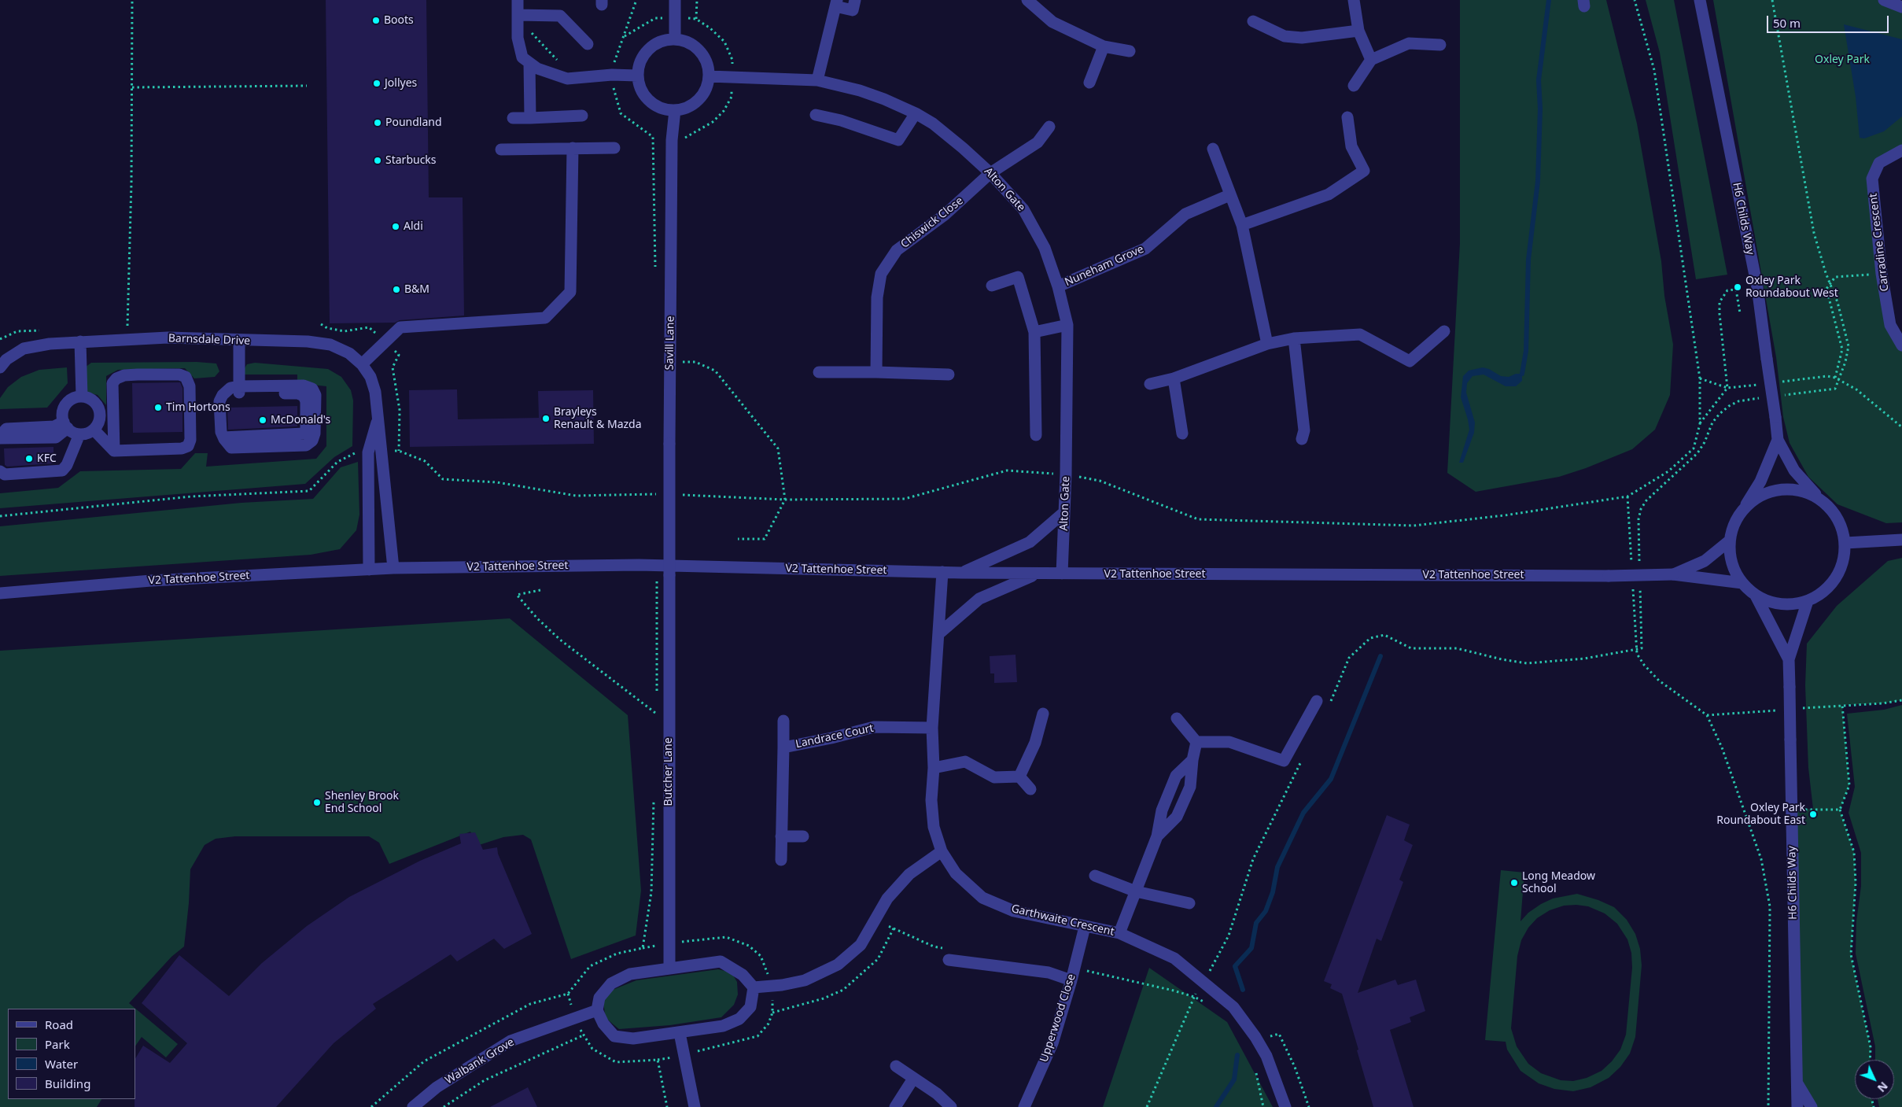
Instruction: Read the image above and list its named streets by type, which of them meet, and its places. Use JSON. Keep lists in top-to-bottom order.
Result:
{
  "streets": {
    "street": [
      "Alton Gate",
      "H6 Childs Way",
      "Chiswick Close",
      "Carradine Crescent",
      "Nuneham Grove",
      "Barnsdale Drive",
      "Savill Lane",
      "V2 Tattenhoe Street",
      "Landrace Court",
      "Butcher Lane",
      "Garthwaite Crescent",
      "Upperwood Close",
      "Walbank Grove"
    ]
  },
  "crossings": [
    ["Alton Gate", "Chiswick Close"],
    ["Alton Gate", "Nuneham Grove"],
    ["Alton Gate", "Savill Lane"],
    ["Alton Gate", "V2 Tattenhoe Street"],
    ["H6 Childs Way", "V2 Tattenhoe Street"],
    ["Barnsdale Drive", "V2 Tattenhoe Street"],
    ["Savill Lane", "Butcher Lane"],
    ["V2 Tattenhoe Street", "Garthwaite Crescent"],
    ["Landrace Court", "Garthwaite Crescent"],
    ["Garthwaite Crescent", "Upperwood Close"]
  ],
  "parks": ["Oxley Park"],
  "places": [
    "Boots",
    "Jollyes",
    "Poundland",
    "Starbucks",
    "Aldi",
    "Oxley Park Roundabout West",
    "B&M",
    "Tim Hortons",
    "Brayleys Renault & Mazda",
    "McDonald's",
    "KFC",
    "Shenley Brook End School",
    "Oxley Park Roundabout East",
    "Long Meadow School"
  ],
  "legend": [
    "Road",
    "Park",
    "Water",
    "Building"
  ],
  "scale_bar": "50 m",
  "north": "bottom right"
}
